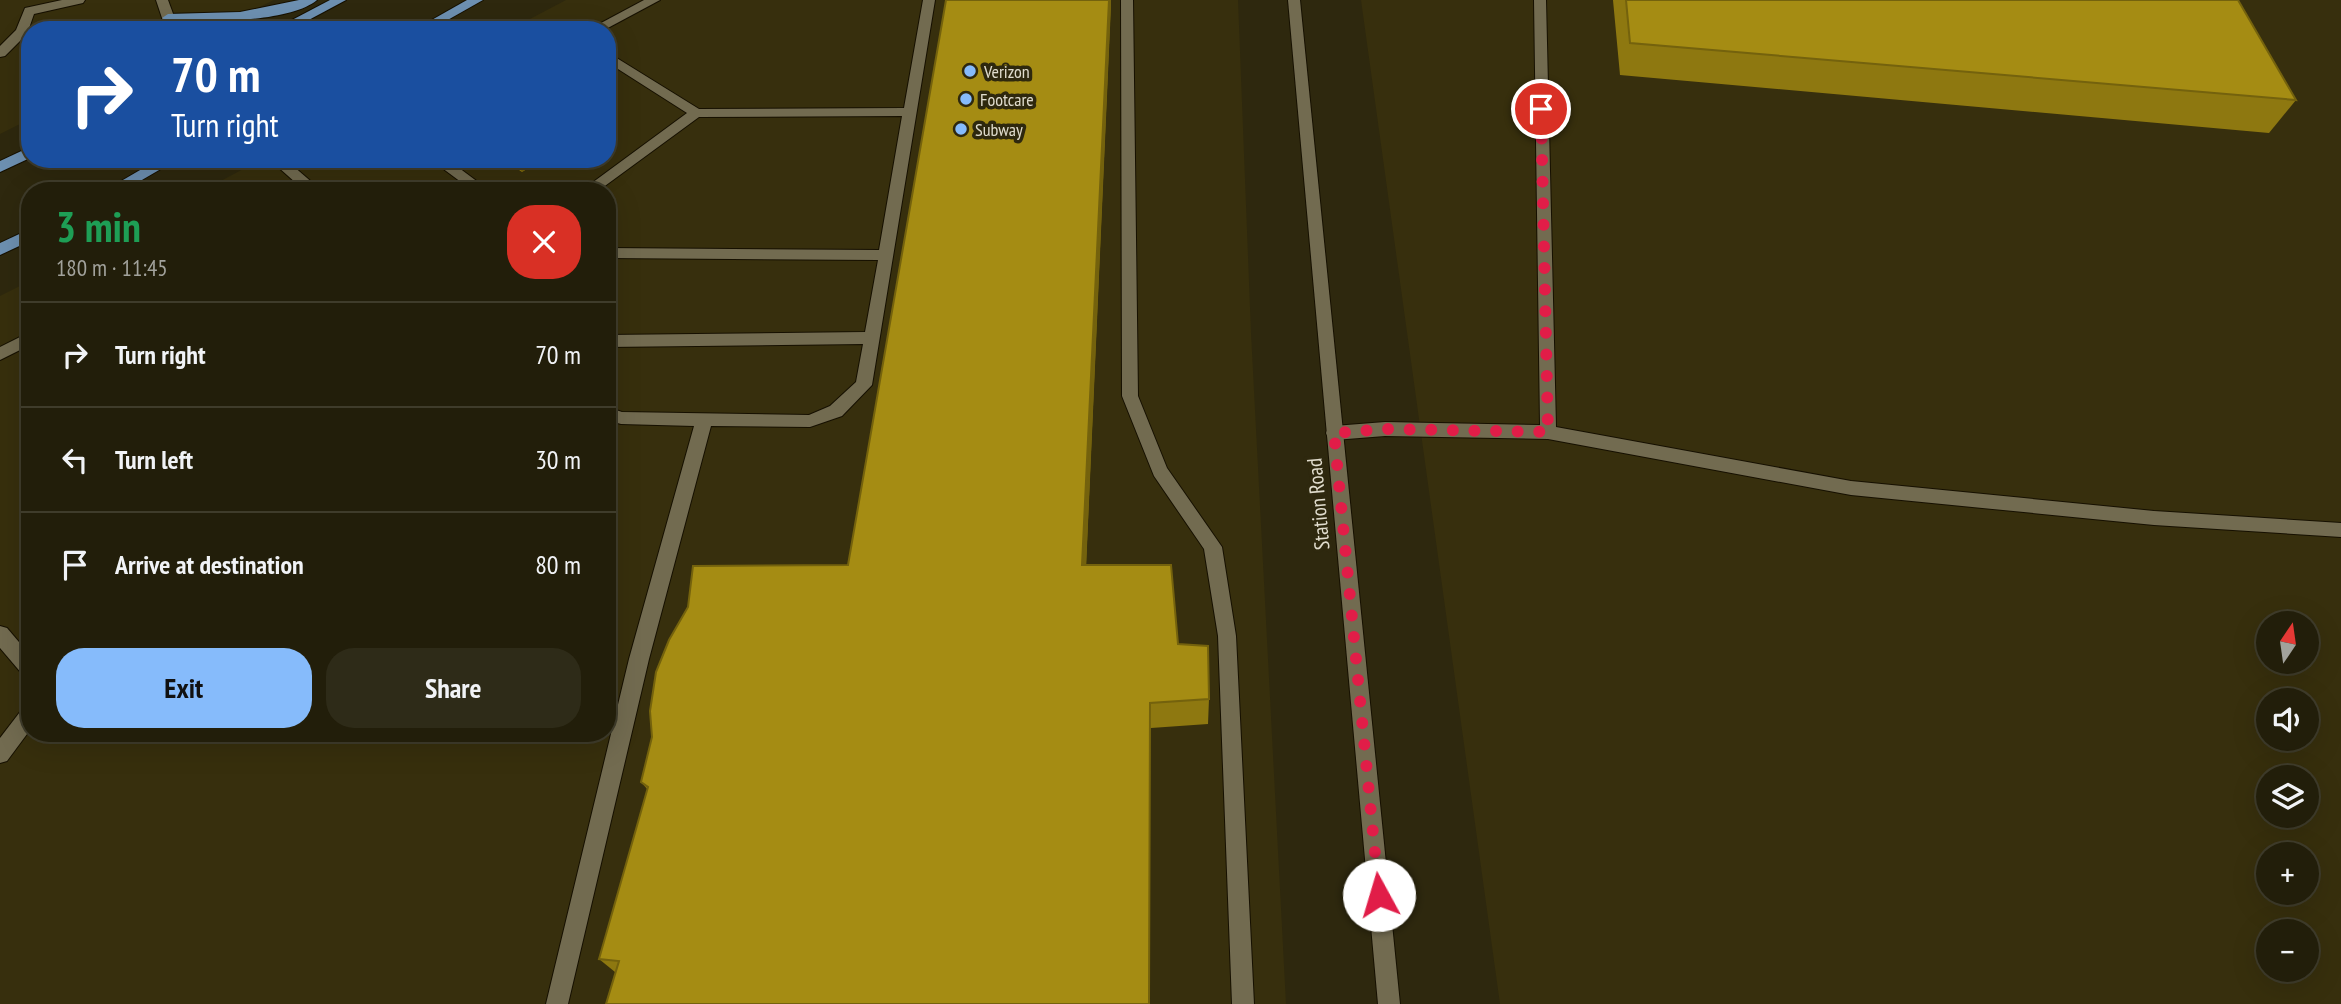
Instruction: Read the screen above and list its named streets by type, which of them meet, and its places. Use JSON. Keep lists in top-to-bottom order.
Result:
{
  "streets": {
    "main road": ["Station Road"]
  },
  "places": ["Verizon", "Footcare", "Subway"],
  "north": "top",
  "page": {
    "turn": ["70 m", "Turn right"],
    "heading": ["3 min", "180 m · 11:45"],
    "list": [
      {
        "name": "Turn right",
        "value": "70 m"
      },
      {
        "name": "Turn left",
        "value": "30 m"
      },
      {
        "name": "Arrive at destination",
        "value": "80 m"
      }
    ],
    "map_buttons": ["+", "−"],
    "buttons": ["Exit", "Share"]
  }
}
